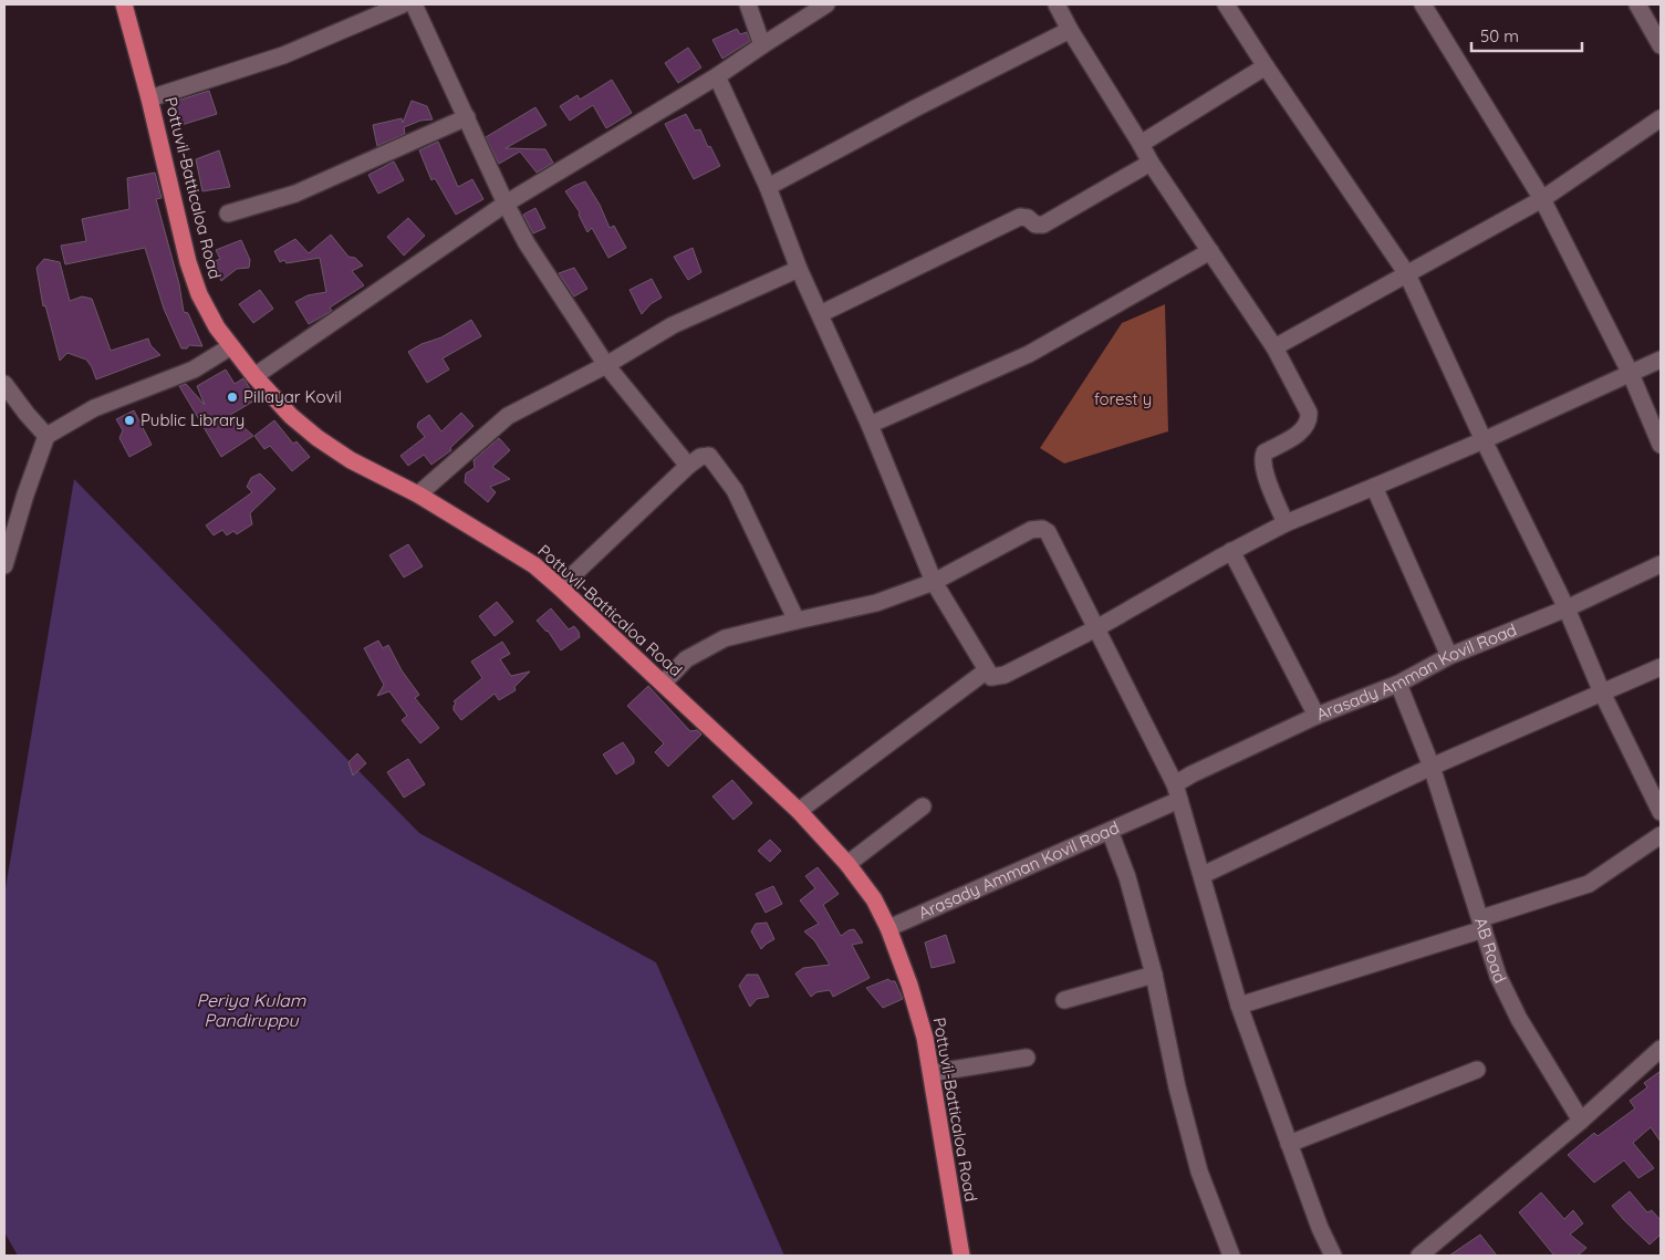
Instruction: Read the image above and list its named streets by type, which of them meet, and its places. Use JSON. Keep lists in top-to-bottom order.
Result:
{
  "streets": {
    "highway": ["Pottuvil-Batticaloa Road"],
    "street": ["Arasady Amman Kovil Road", "AB Road"]
  },
  "crossings": [
    ["Pottuvil-Batticaloa Road", "Arasady Amman Kovil Road"],
    ["Arasady Amman Kovil Road", "AB Road"]
  ],
  "water": ["Periya Kulam Pandiruppu"],
  "parks": ["forest y"],
  "places": ["Pillayar Kovil", "Public Library"],
  "scale_bar": "50 m"
}
